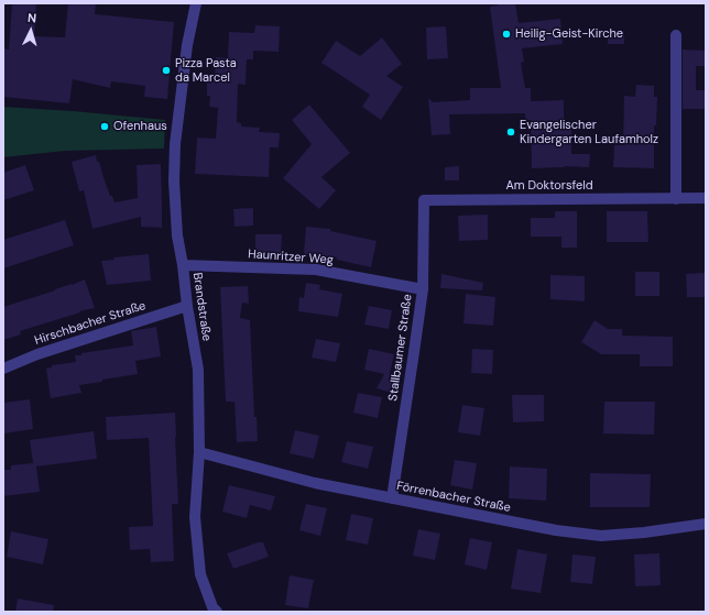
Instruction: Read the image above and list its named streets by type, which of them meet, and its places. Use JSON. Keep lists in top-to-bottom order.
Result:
{
  "streets": {
    "street": [
      "Am Doktorsfeld",
      "Haunritzer Weg",
      "Brandstraße",
      "Hirschbacher Straße",
      "Stallbaumer Straße",
      "Förrenbacher Straße"
    ]
  },
  "crossings": [
    ["Am Doktorsfeld", "Stallbaumer Straße"],
    ["Haunritzer Weg", "Brandstraße"],
    ["Haunritzer Weg", "Stallbaumer Straße"],
    ["Brandstraße", "Hirschbacher Straße"],
    ["Brandstraße", "Förrenbacher Straße"],
    ["Stallbaumer Straße", "Förrenbacher Straße"]
  ],
  "places": [
    "Heilig-Geist-Kirche",
    "Pizza Pasta da Marcel",
    "Ofenhaus",
    "Evangelischer Kindergarten Laufamholz"
  ],
  "north": "top"
}
